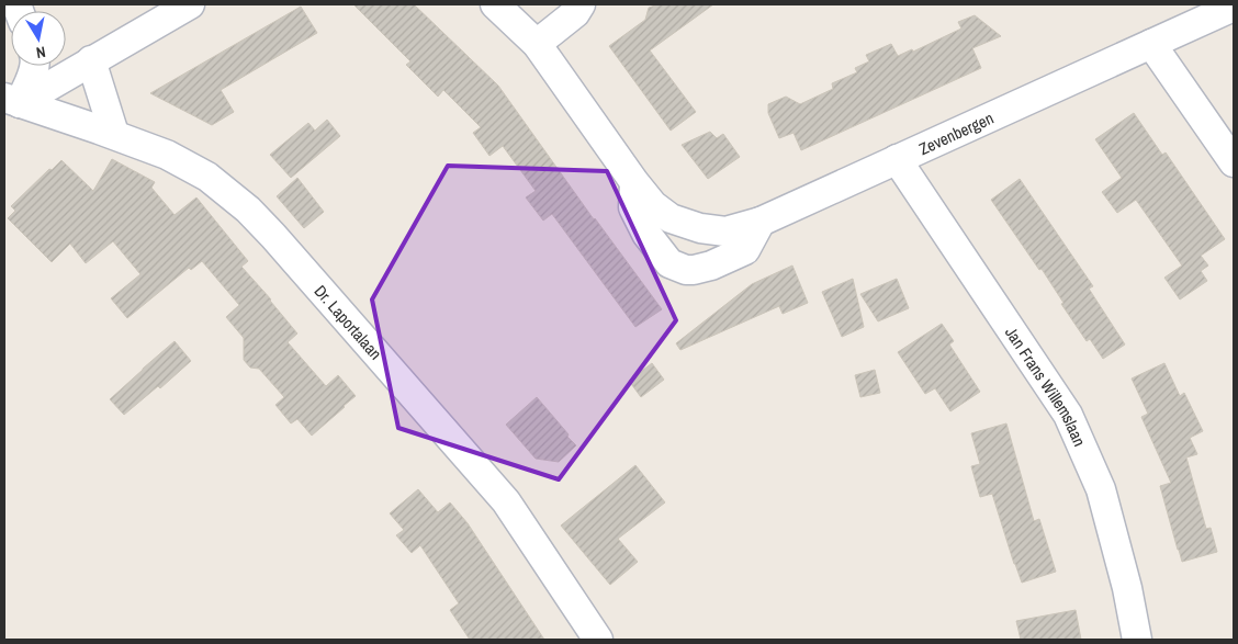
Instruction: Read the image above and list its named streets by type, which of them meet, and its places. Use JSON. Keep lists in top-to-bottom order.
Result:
{
  "streets": {
    "street": ["Zevenbergen", "Dr. Laportalaan", "Jan Frans Willemslaan"]
  },
  "crossings": [
    ["Zevenbergen", "Jan Frans Willemslaan"]
  ],
  "north": "bottom"
}
